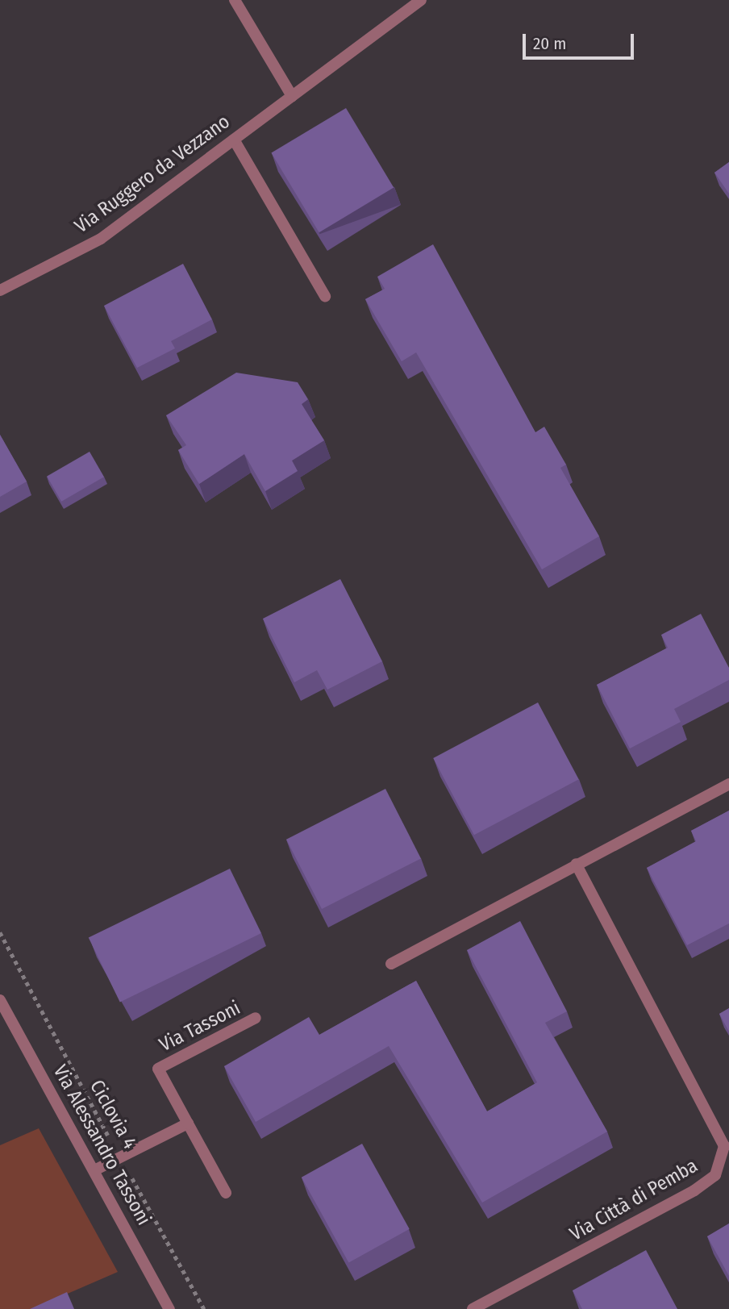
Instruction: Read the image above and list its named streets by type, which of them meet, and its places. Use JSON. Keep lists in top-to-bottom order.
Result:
{
  "streets": {
    "street": [
      "Via Ruggero da Vezzano",
      "Via Tassoni",
      "Via Alessandro Tassoni",
      "Via Città di Pemba"
    ],
    "path": ["Ciclovia 4"]
  },
  "scale_bar": "20 m"
}
